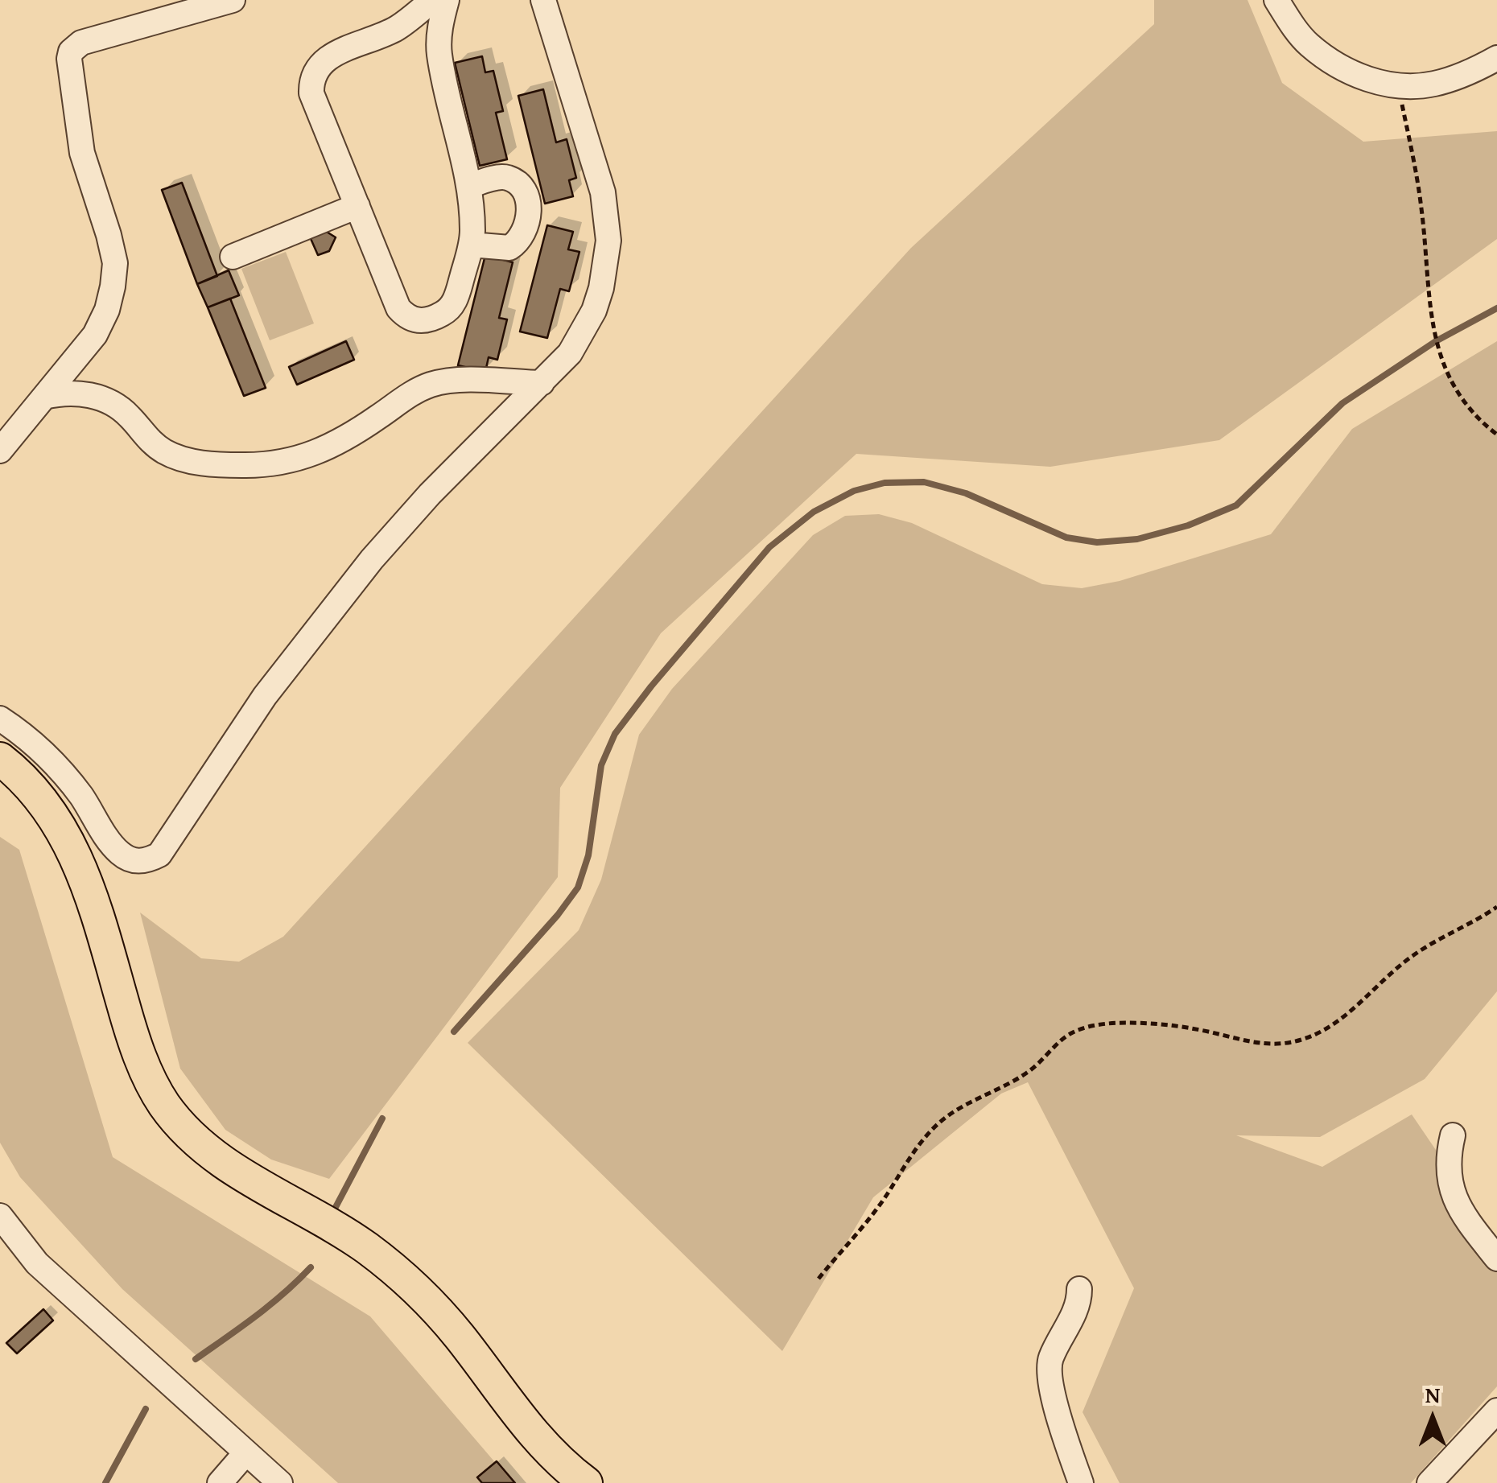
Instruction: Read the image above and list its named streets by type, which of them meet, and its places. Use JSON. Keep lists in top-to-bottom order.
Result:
{
  "north": "top"
}
